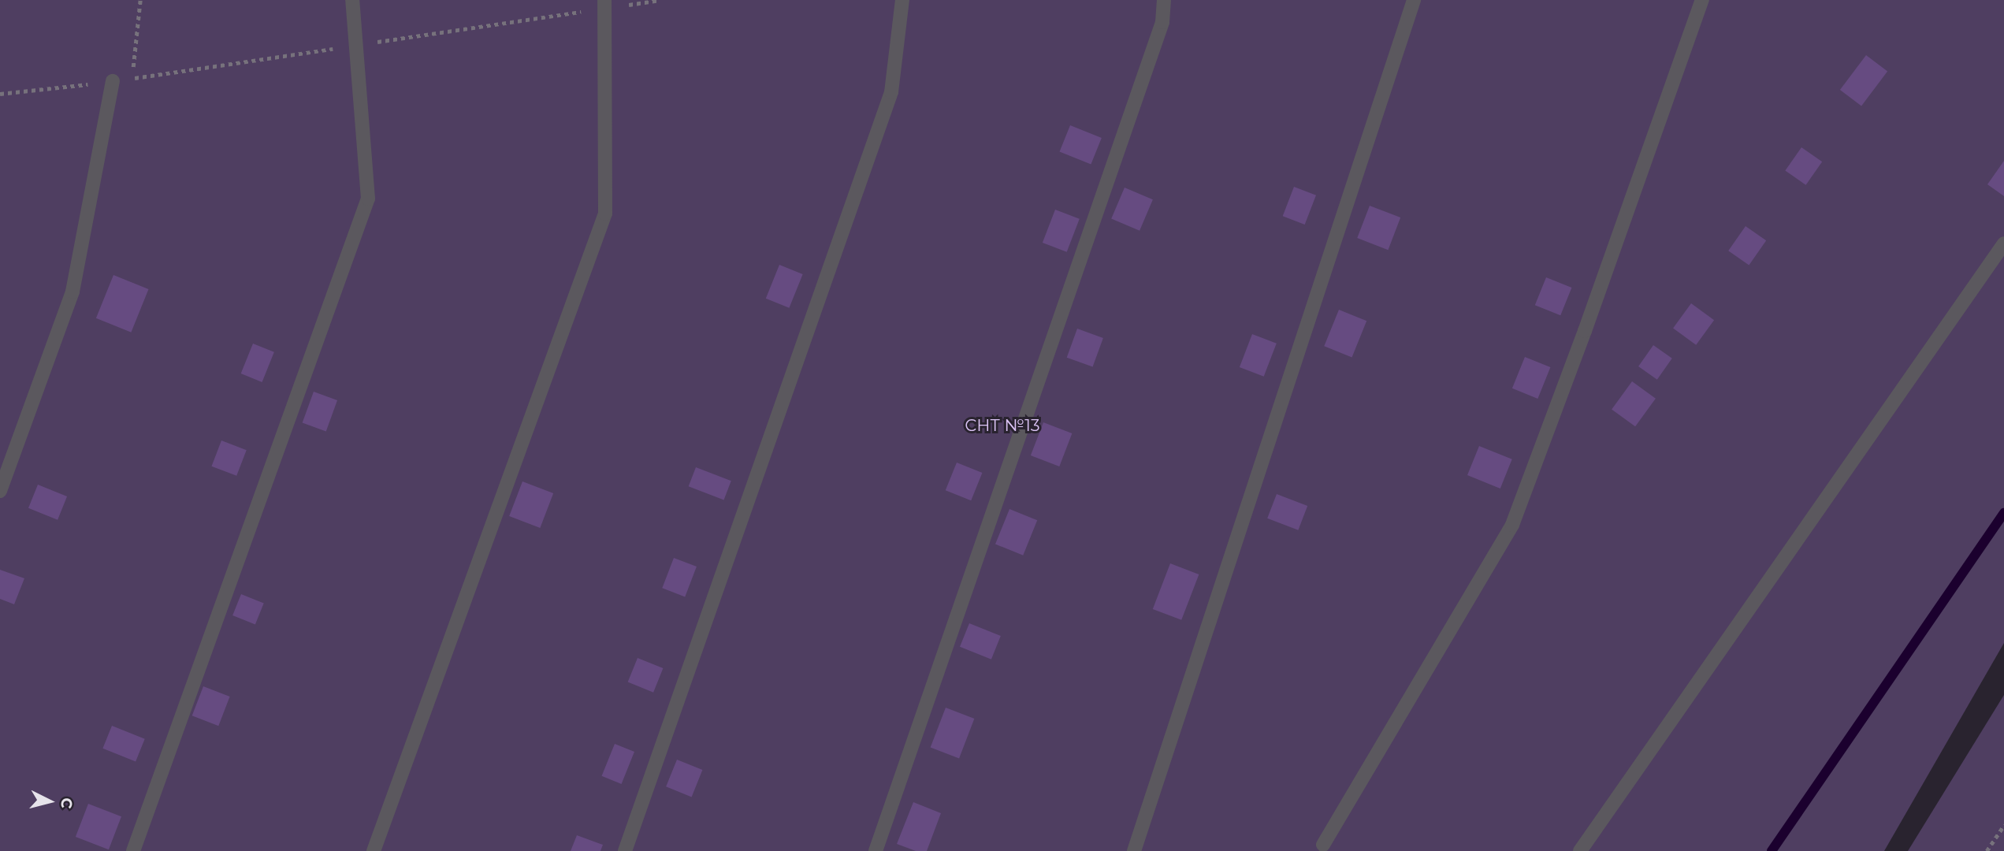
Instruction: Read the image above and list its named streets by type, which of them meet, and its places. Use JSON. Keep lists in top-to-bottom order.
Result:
{
  "parks": ["СНТ №13"],
  "north": "right"
}
